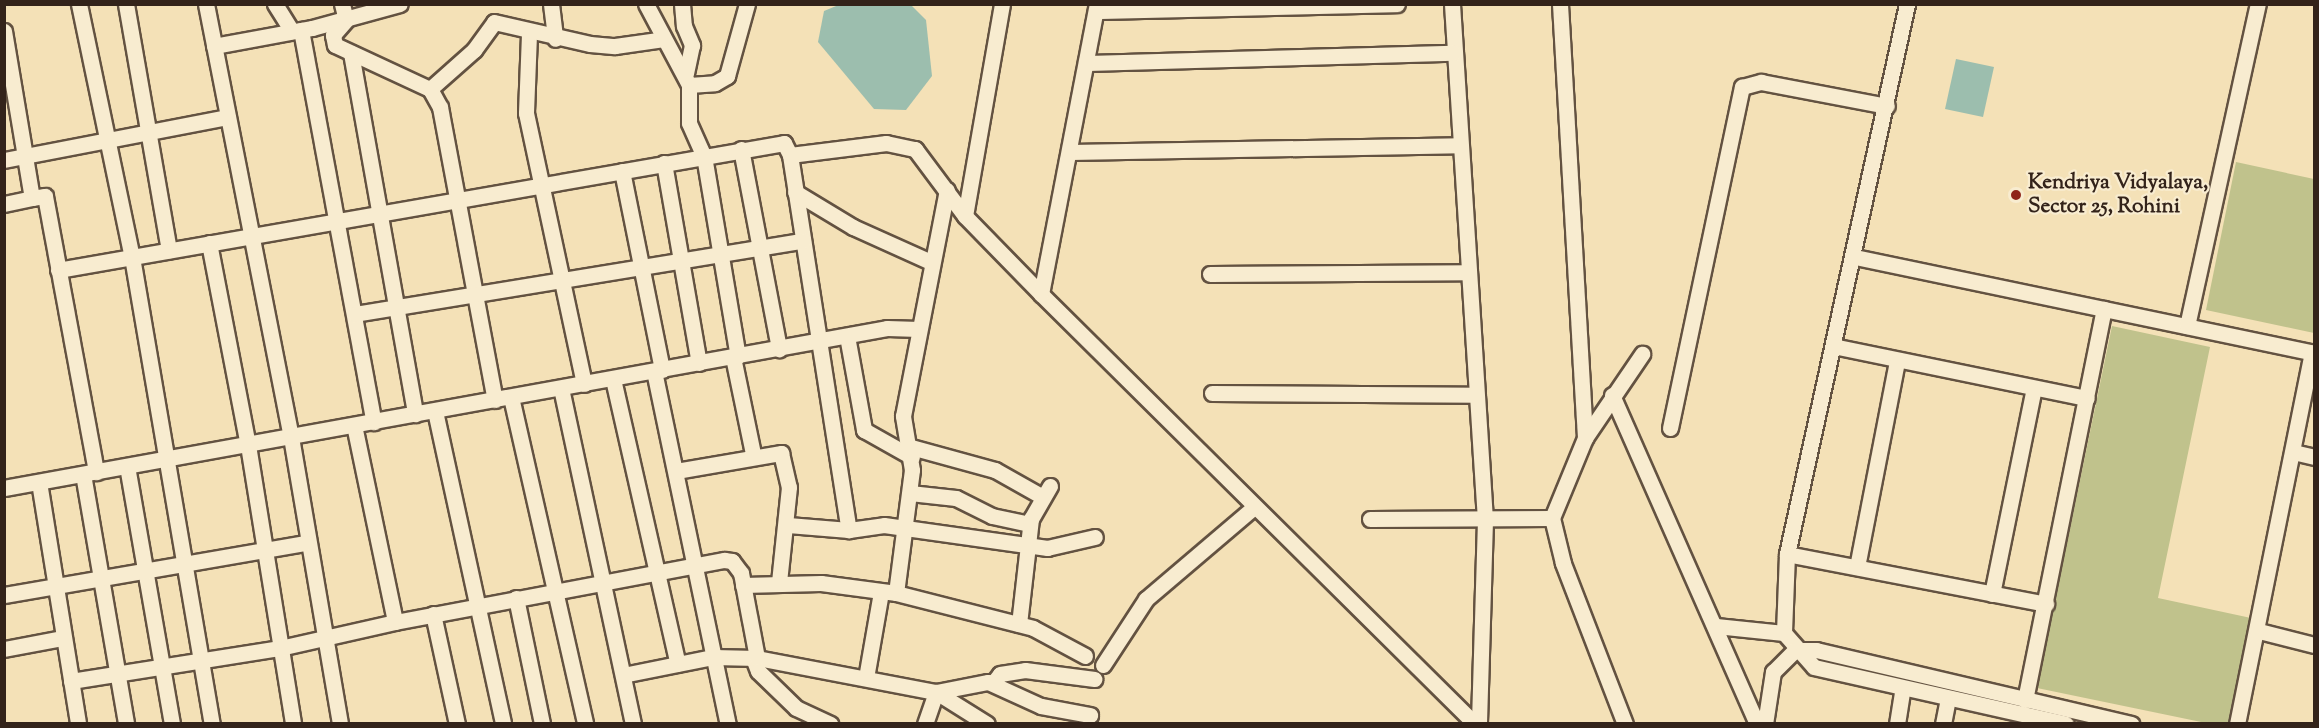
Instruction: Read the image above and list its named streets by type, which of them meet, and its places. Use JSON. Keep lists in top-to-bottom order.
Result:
{
  "places": ["Kendriya Vidyalaya, Sector 25, Rohini"]
}
